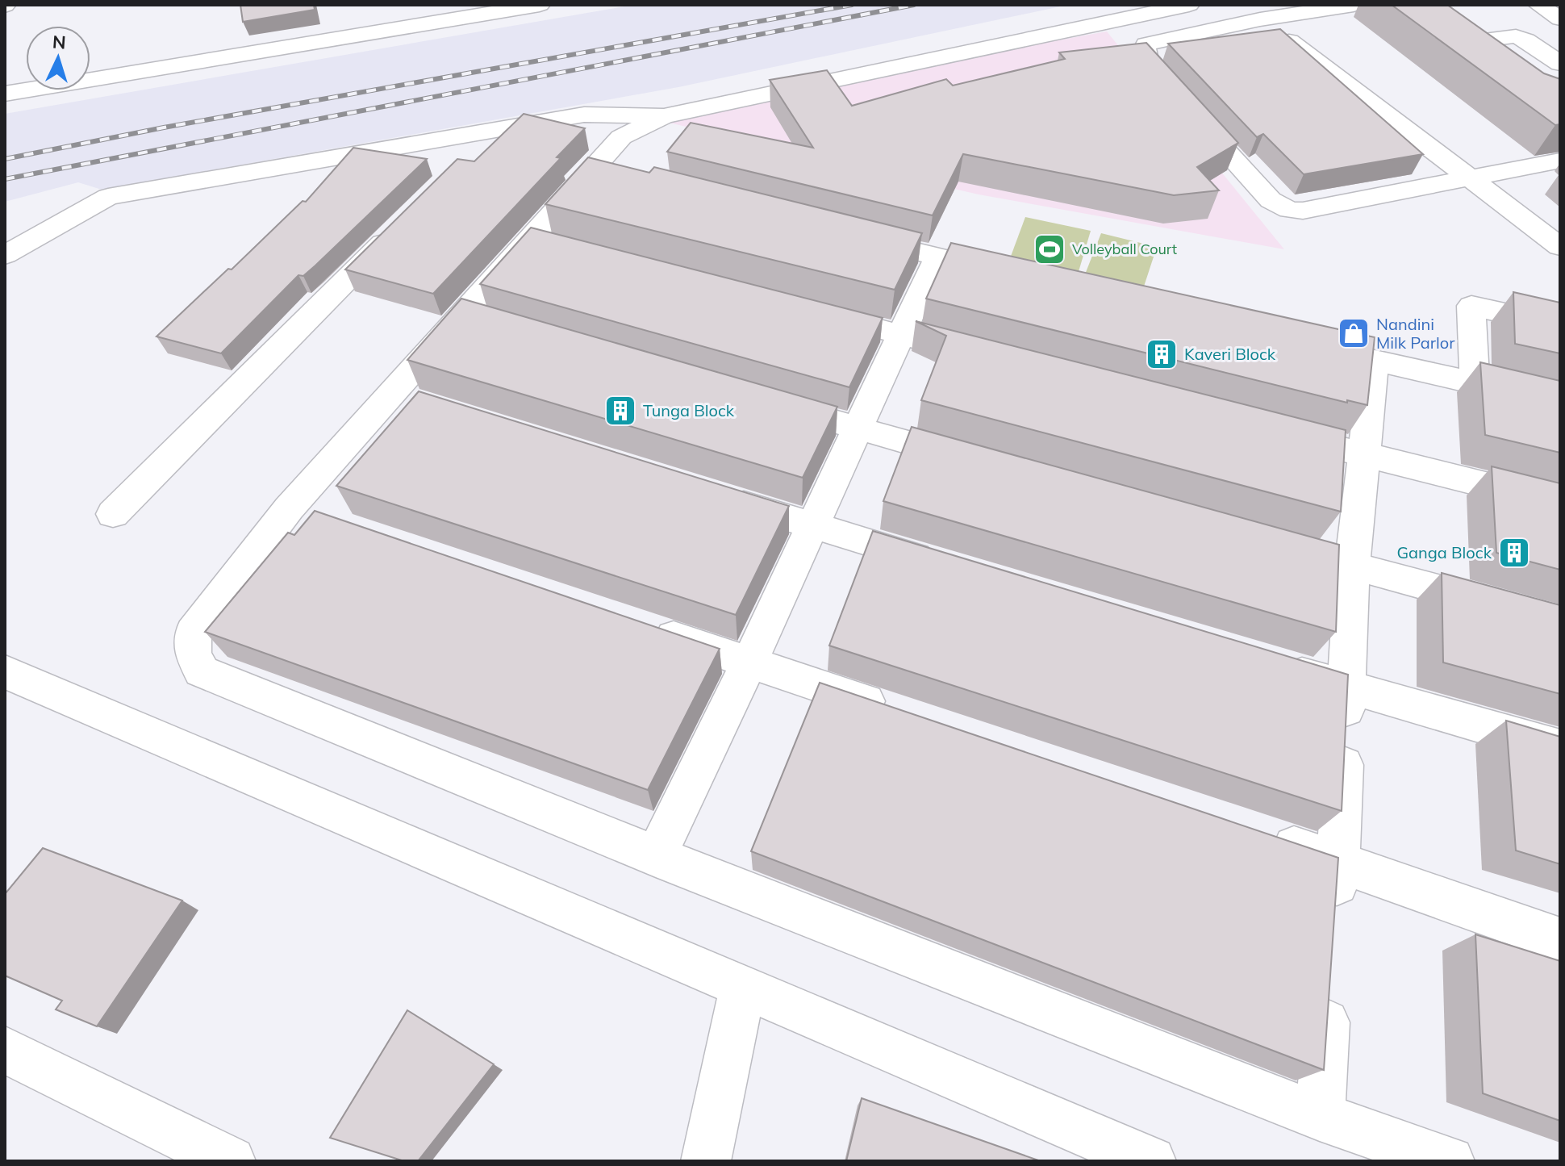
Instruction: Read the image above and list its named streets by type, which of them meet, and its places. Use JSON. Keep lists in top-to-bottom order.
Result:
{
  "places": {
    "sports": ["Volleyball Court"],
    "shop": ["Nandini Milk Parlor"],
    "building": ["Kaveri Block", "Tunga Block", "Ganga Block"]
  },
  "north": "top"
}
